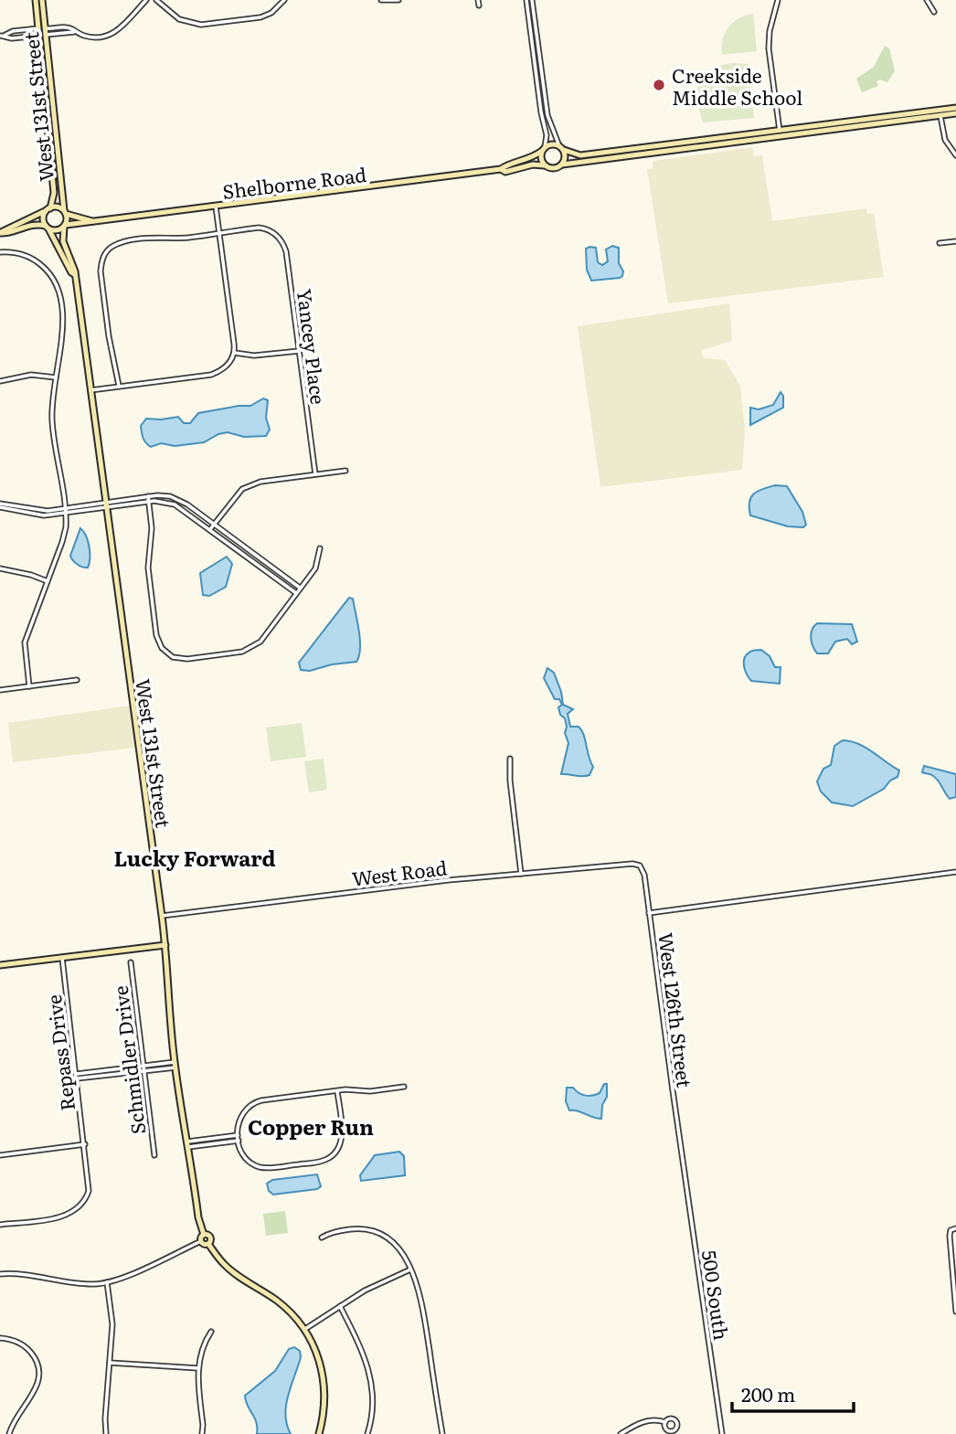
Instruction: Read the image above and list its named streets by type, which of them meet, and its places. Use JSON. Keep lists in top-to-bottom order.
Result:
{
  "streets": {
    "street": [
      "West 131st Street",
      "Shelborne Road",
      "Yancey Place",
      "West Road",
      "West 126th Street",
      "Repass Drive",
      "Schmidler Drive",
      "500 South"
    ]
  },
  "crossings": [
    ["West 131st Street", "Shelborne Road"],
    ["West 131st Street", "West Road"],
    ["West Road", "West 126th Street"],
    ["West 126th Street", "500 South"]
  ],
  "districts": ["Lucky Forward", "Copper Run"],
  "places": ["Creekside Middle School"],
  "scale_bar": "200 m"
}
